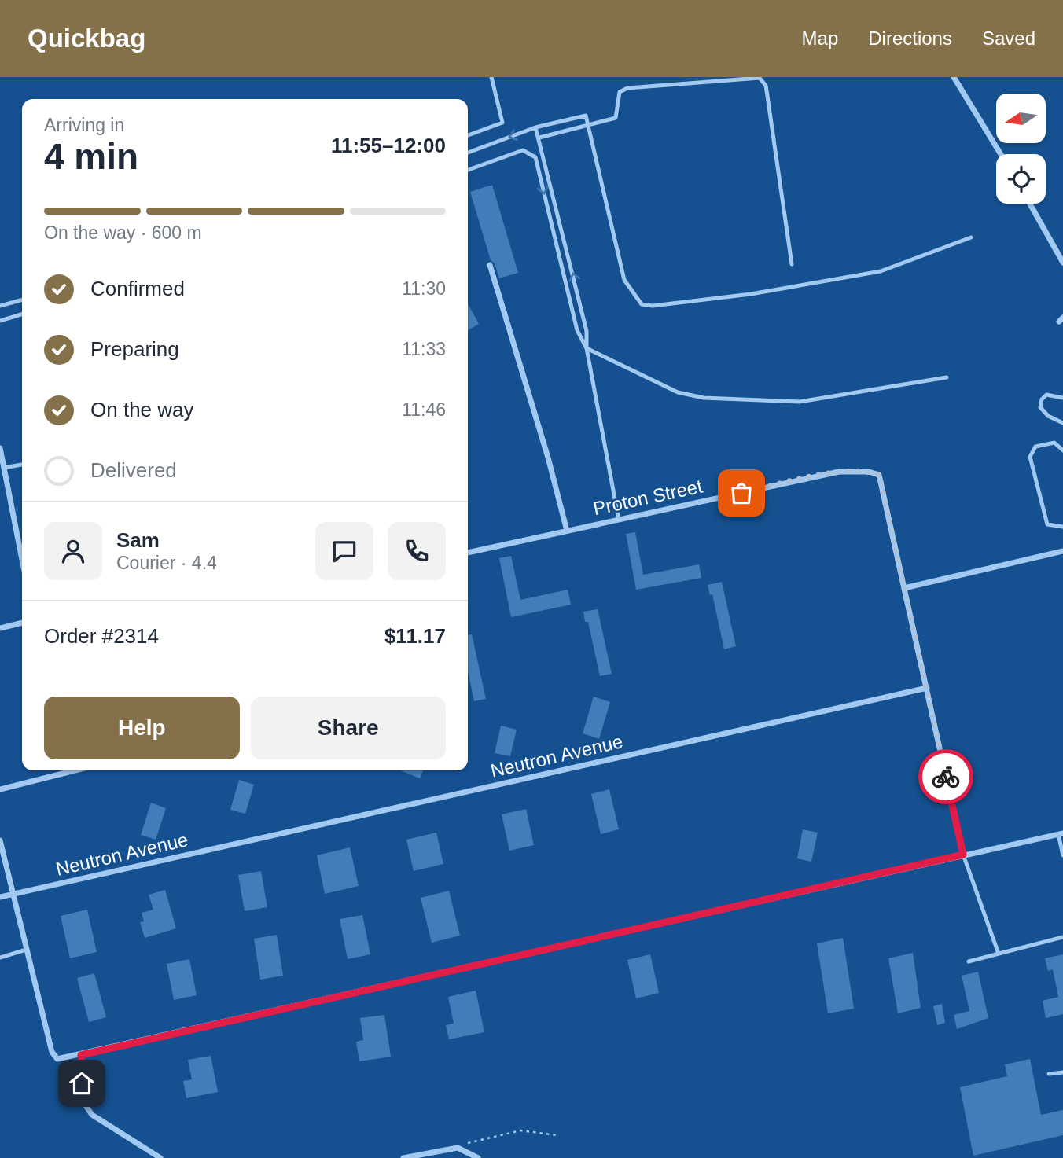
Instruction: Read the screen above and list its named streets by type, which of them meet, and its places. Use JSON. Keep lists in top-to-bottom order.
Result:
{
  "streets": {
    "street": ["Proton Street", "Neutron Avenue"]
  },
  "crossings": [
    ["Proton Street", "Neutron Avenue"]
  ],
  "north": "left",
  "page": {
    "header": "Quickbag",
    "nav": ["Map", "Directions", "Saved"],
    "heading": ["4 min", "Arriving in", "11:55–12:00"],
    "panel": [
      "Sam",
      "Courier · 4.4",
      "Order #2314",
      "$11.17"
    ],
    "bar": "On the way · 600 m",
    "list": [
      ["Confirmed", "11:30"],
      ["Preparing", "11:33"],
      ["On the way", "11:46"],
      "Delivered"
    ],
    "buttons": ["Help", "Share"]
  }
}
